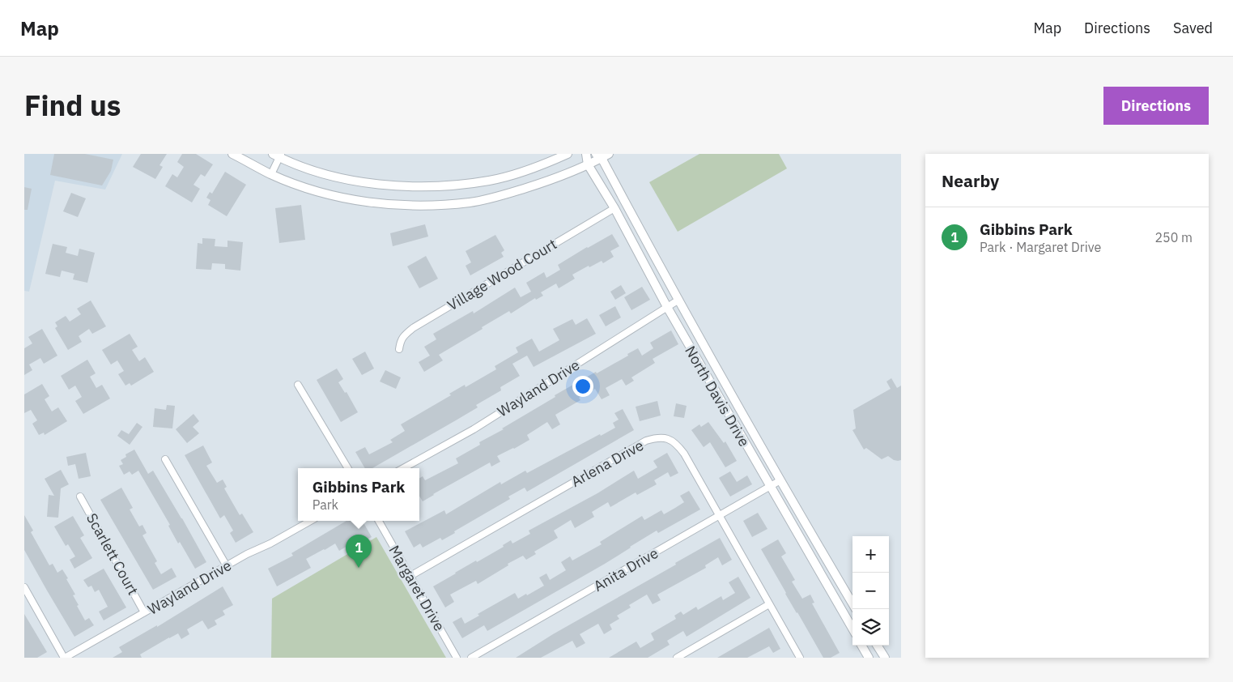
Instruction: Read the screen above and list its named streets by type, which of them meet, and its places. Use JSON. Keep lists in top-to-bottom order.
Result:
{
  "streets": {
    "street": [
      "Village Wood Court",
      "Wayland Drive",
      "North Davis Drive",
      "Arlena Drive",
      "Scarlett Court",
      "Anita Drive",
      "Margaret Drive"
    ]
  },
  "crossings": [
    ["Village Wood Court", "North Davis Drive"],
    ["Wayland Drive", "North Davis Drive"],
    ["Wayland Drive", "Scarlett Court"],
    ["North Davis Drive", "Anita Drive"],
    ["Arlena Drive", "Anita Drive"],
    ["Arlena Drive", "Margaret Drive"]
  ],
  "page": {
    "header": "Map",
    "nav": ["Map", "Directions", "Saved"],
    "title": "Find us",
    "buttons": "Directions",
    "heading": "Nearby",
    "list": [
      {
        "mark": "1",
        "name": "Gibbins Park",
        "note": "Park · Margaret Drive",
        "value": "250 m"
      }
    ],
    "popup": ["Gibbins Park", "Park"],
    "pins": "1",
    "map_buttons": ["+", "−"]
  }
}
